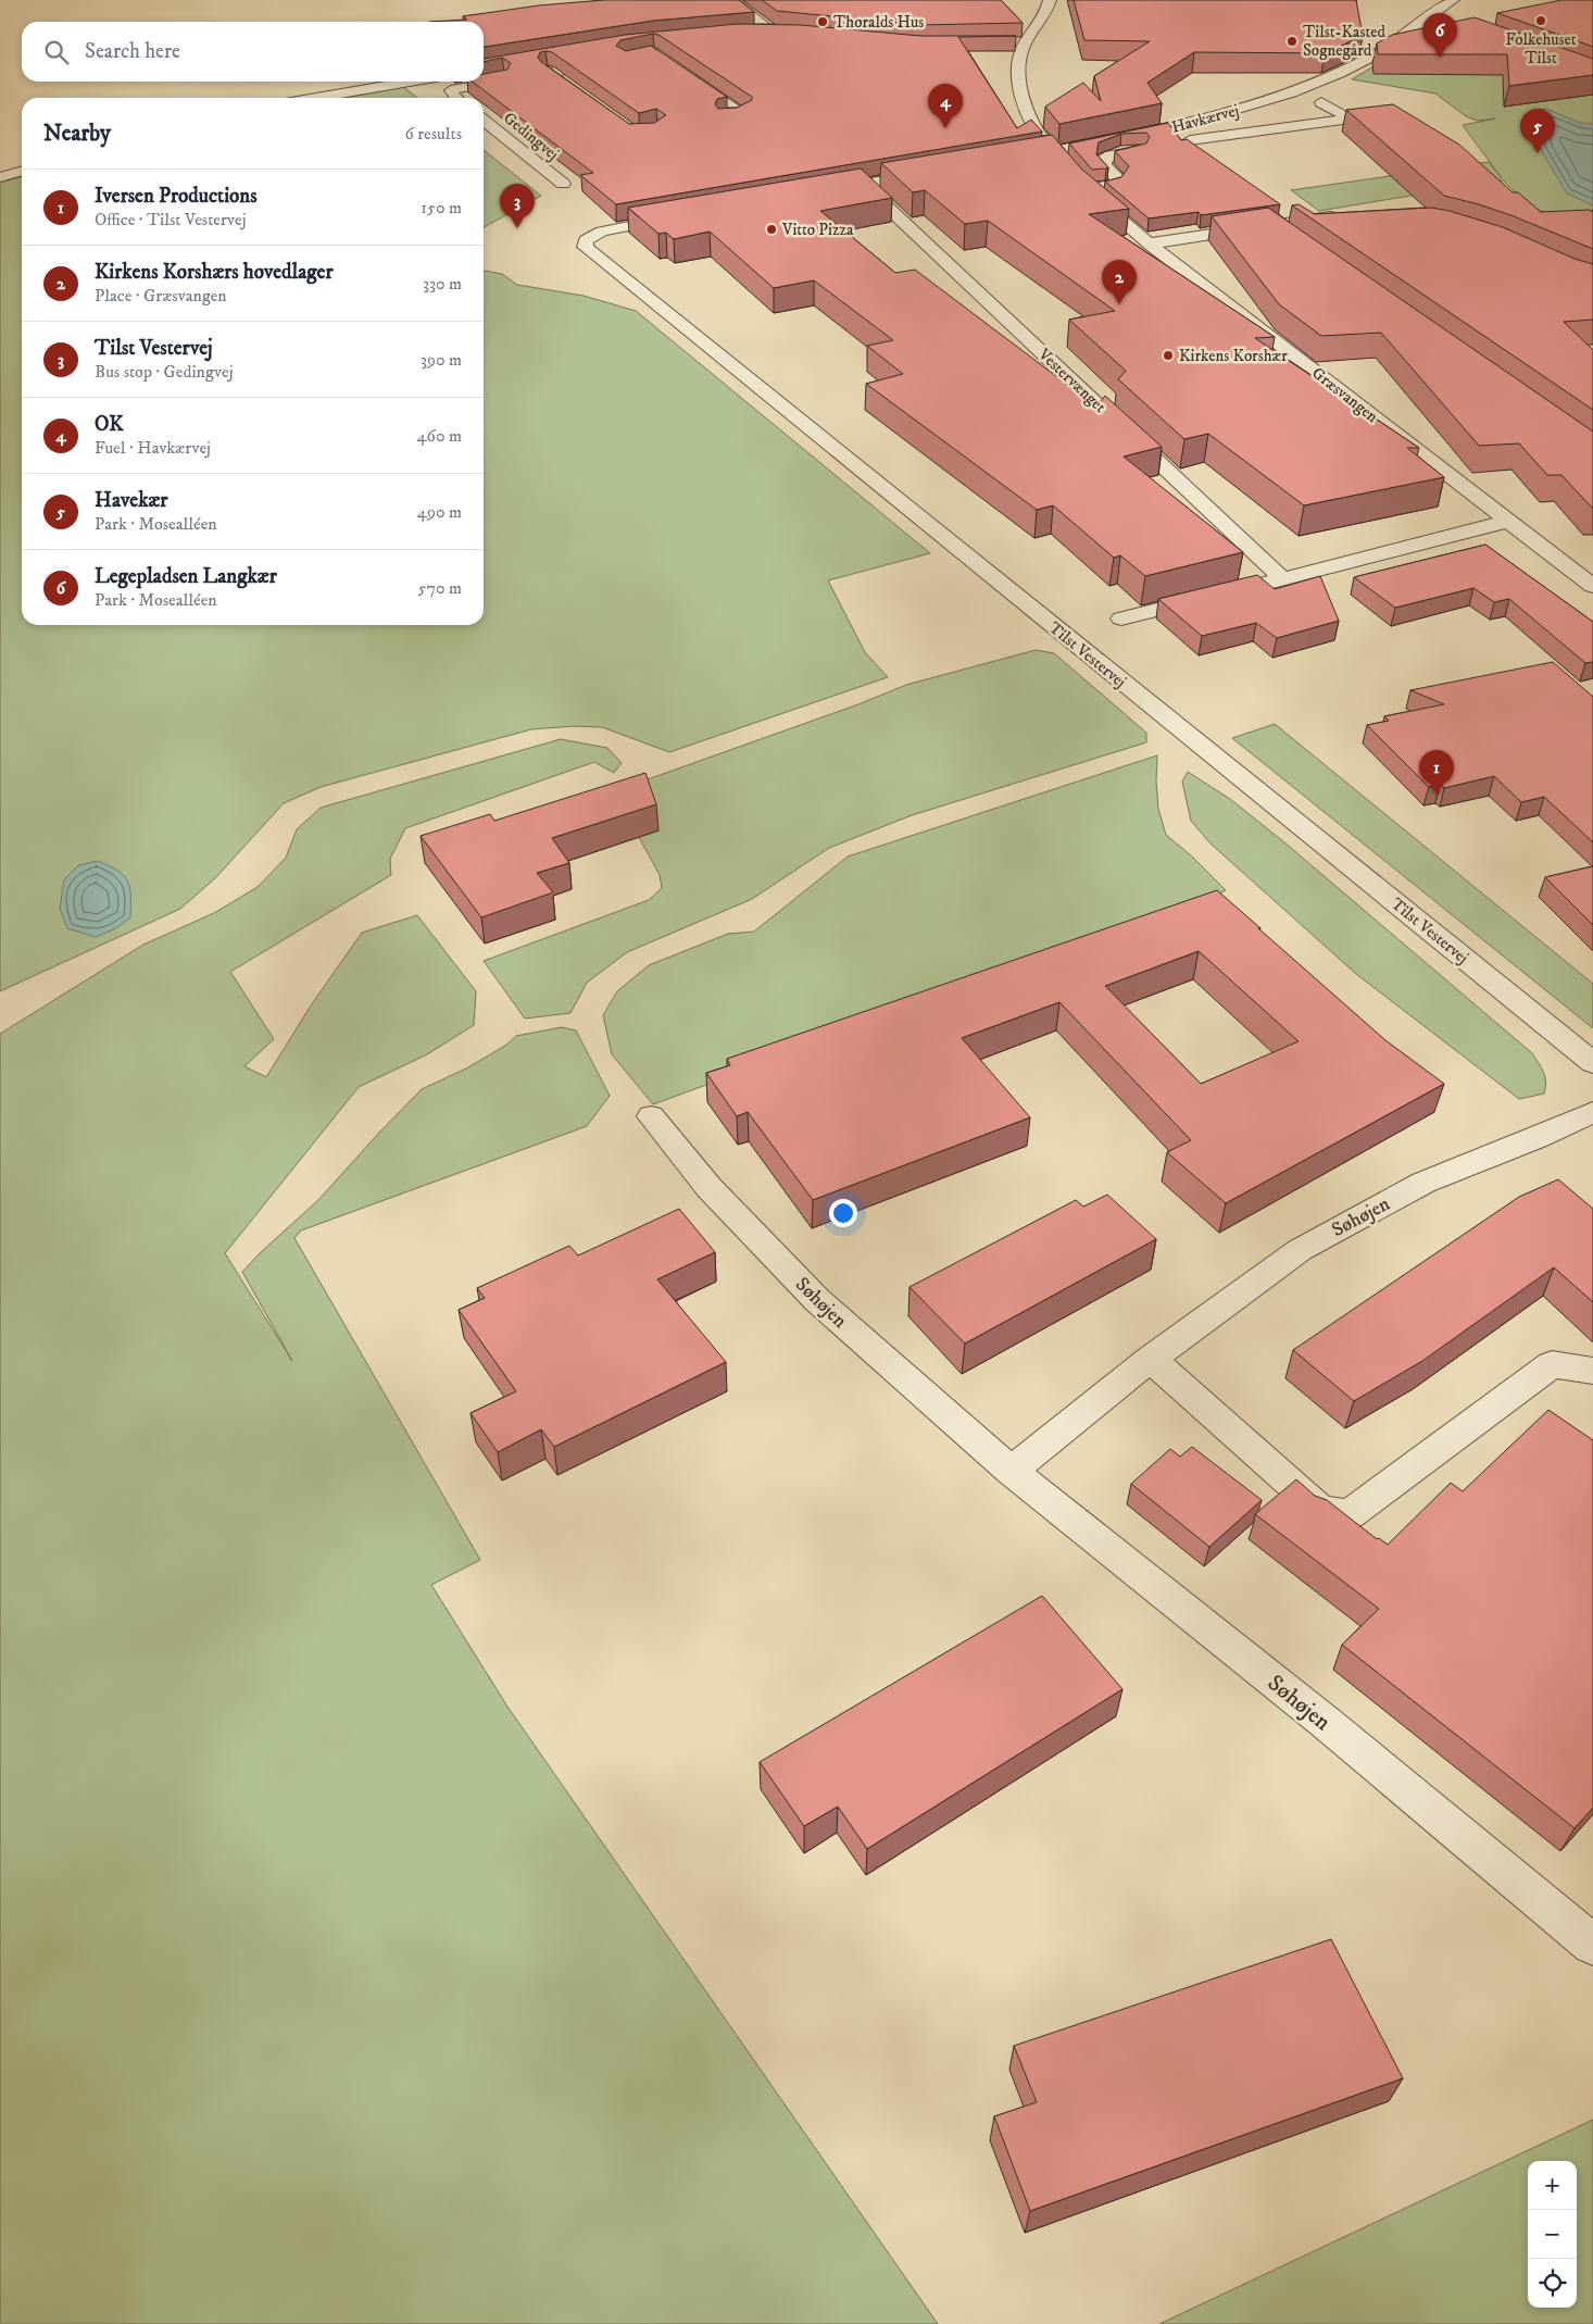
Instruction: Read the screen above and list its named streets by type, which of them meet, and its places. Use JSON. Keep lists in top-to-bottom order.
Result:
{
  "streets": {
    "street": [
      "Havkærvej",
      "Gedingvej",
      "Vestervænget",
      "Græsvangen",
      "Tilst Vestervej",
      "Søhøjen"
    ]
  },
  "crossings": [
    ["Havkærvej", "Græsvangen"]
  ],
  "places": [
    "Folkehuset Tilst",
    "Thoralds Hus",
    "Tilst-Kasted Sognegård",
    "Vitto Pizza",
    "Kirkens Korshær"
  ],
  "page": {
    "pins": [
      "6",
      "4",
      "5",
      "3",
      "2",
      "1"
    ],
    "search": "Search here",
    "heading": ["Nearby", "6 results"],
    "list": [
      {
        "mark": "1",
        "name": "Iversen Productions",
        "note": "Office · Tilst Vestervej",
        "value": "150 m"
      },
      {
        "mark": "2",
        "name": "Kirkens Korshærs hovedlager",
        "note": "Place · Græsvangen",
        "value": "330 m"
      },
      {
        "mark": "3",
        "name": "Tilst Vestervej",
        "note": "Bus stop · Gedingvej",
        "value": "390 m"
      },
      {
        "mark": "4",
        "name": "OK",
        "note": "Fuel · Havkærvej",
        "value": "460 m"
      },
      {
        "mark": "5",
        "name": "Havekær",
        "note": "Park · Mosealléen",
        "value": "490 m"
      },
      {
        "mark": "6",
        "name": "Legepladsen Langkær",
        "note": "Park · Mosealléen",
        "value": "570 m"
      }
    ],
    "map_buttons": ["+", "−"]
  }
}
